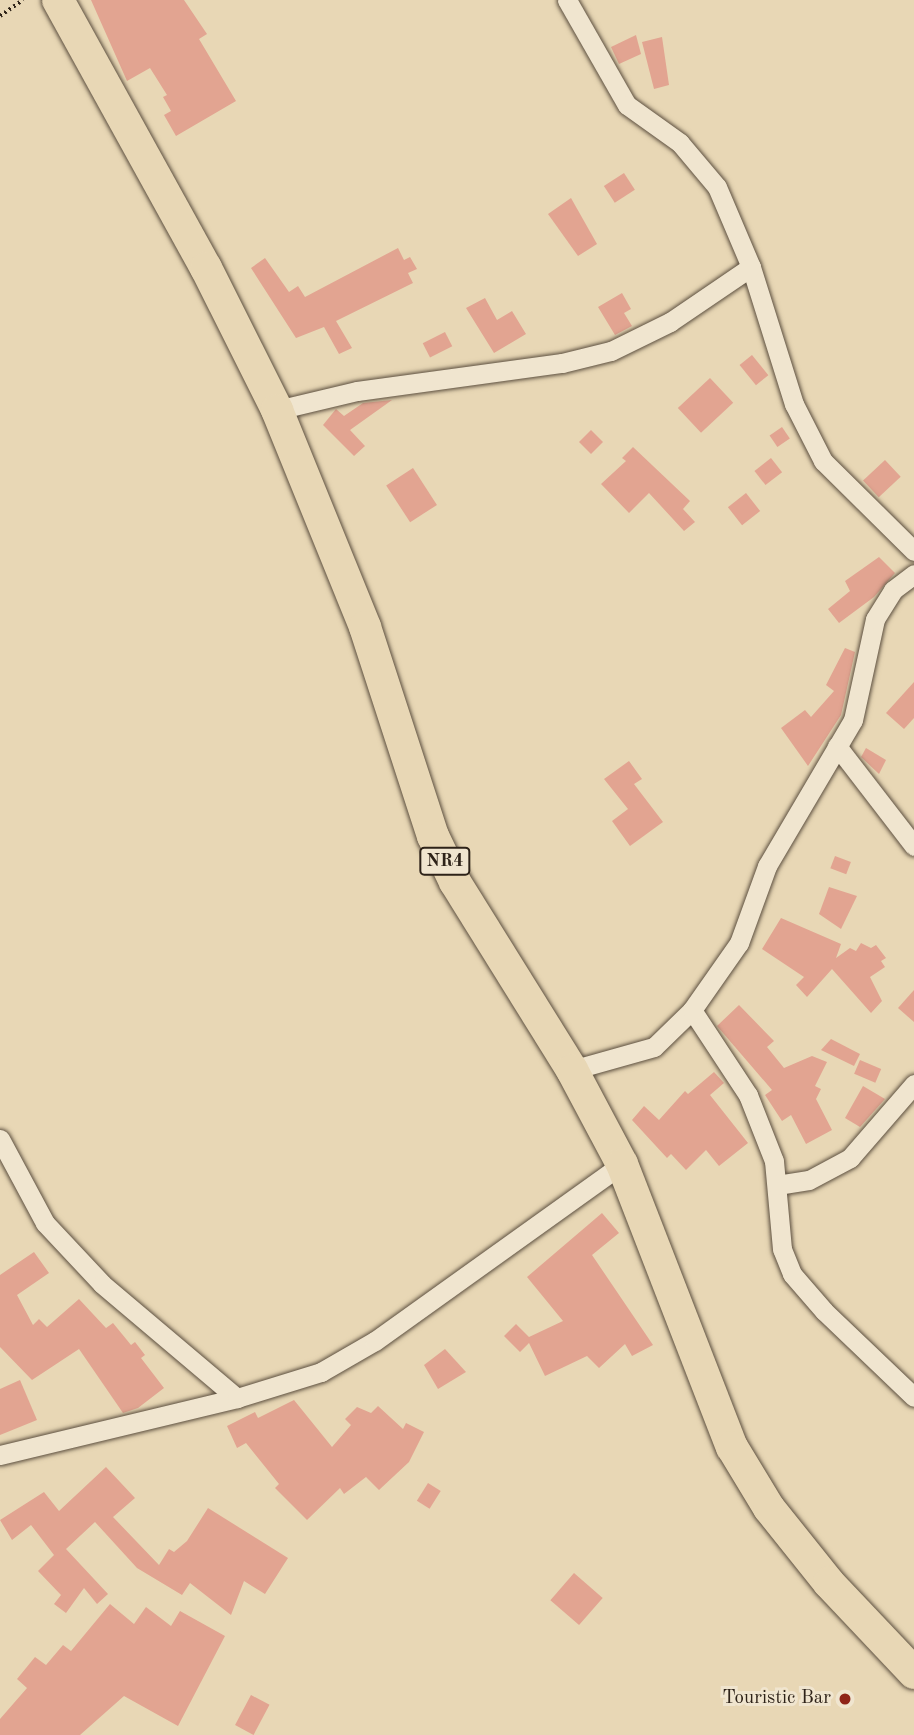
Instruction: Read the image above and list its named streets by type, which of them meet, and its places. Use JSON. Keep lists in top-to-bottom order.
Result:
{
  "streets": {
    "highway": ["NR4"]
  },
  "places": ["Touristic Bar"]
}
